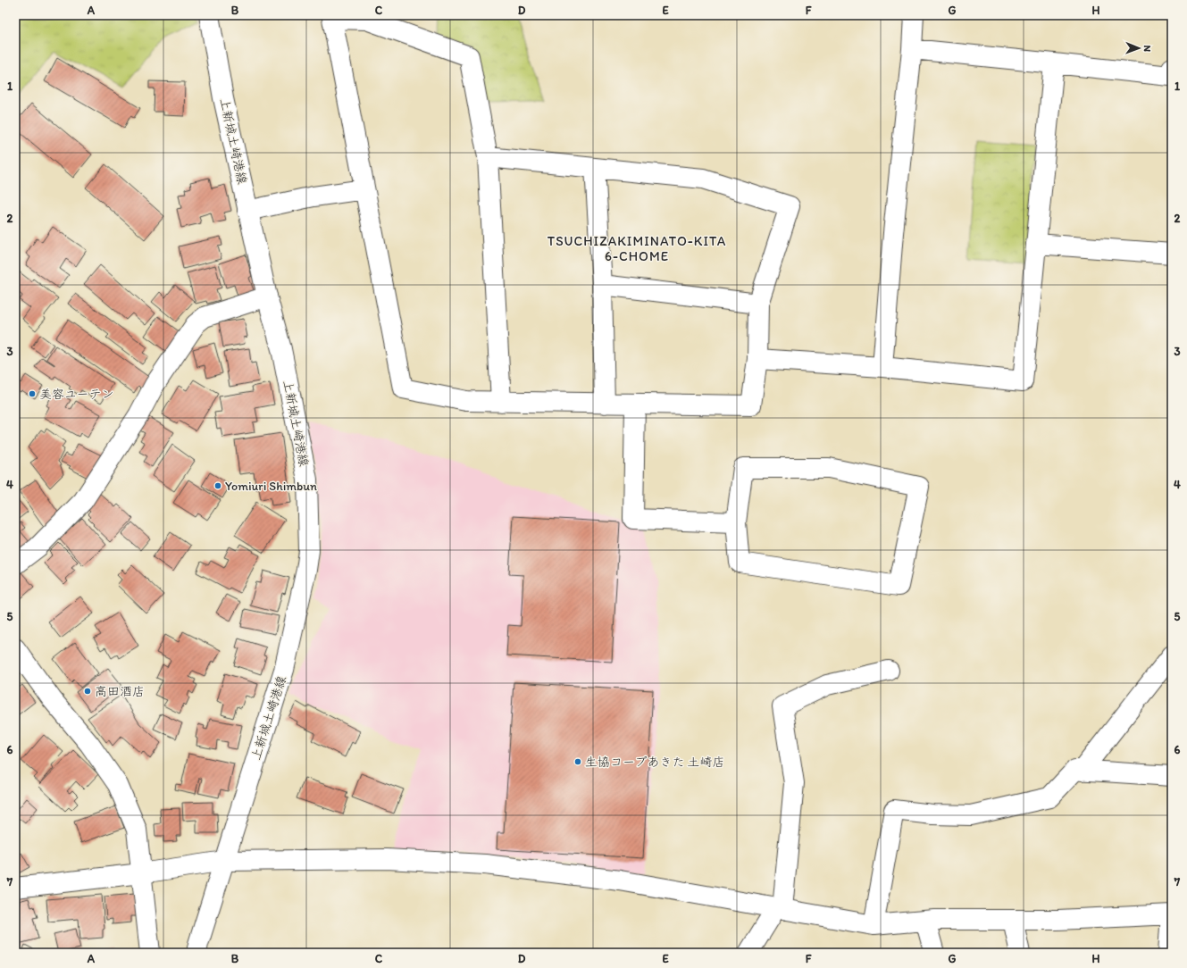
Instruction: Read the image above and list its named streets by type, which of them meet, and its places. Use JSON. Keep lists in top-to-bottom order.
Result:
{
  "streets": {
    "street": ["上新城土崎港線"]
  },
  "districts": ["TSUCHIZAKIMINATO-KITA 6-CHOME"],
  "places": [
    "美容ユーテン",
    "Yomiuri Shimbun",
    "高田酒店",
    "生協コープあきた 土崎店"
  ],
  "north": "right",
  "grid": {
    "columns": [
      "A",
      "B",
      "C",
      "D",
      "E",
      "F",
      "G",
      "H"
    ],
    "rows": [
      "1",
      "2",
      "3",
      "4",
      "5",
      "6",
      "7"
    ]
  }
}
